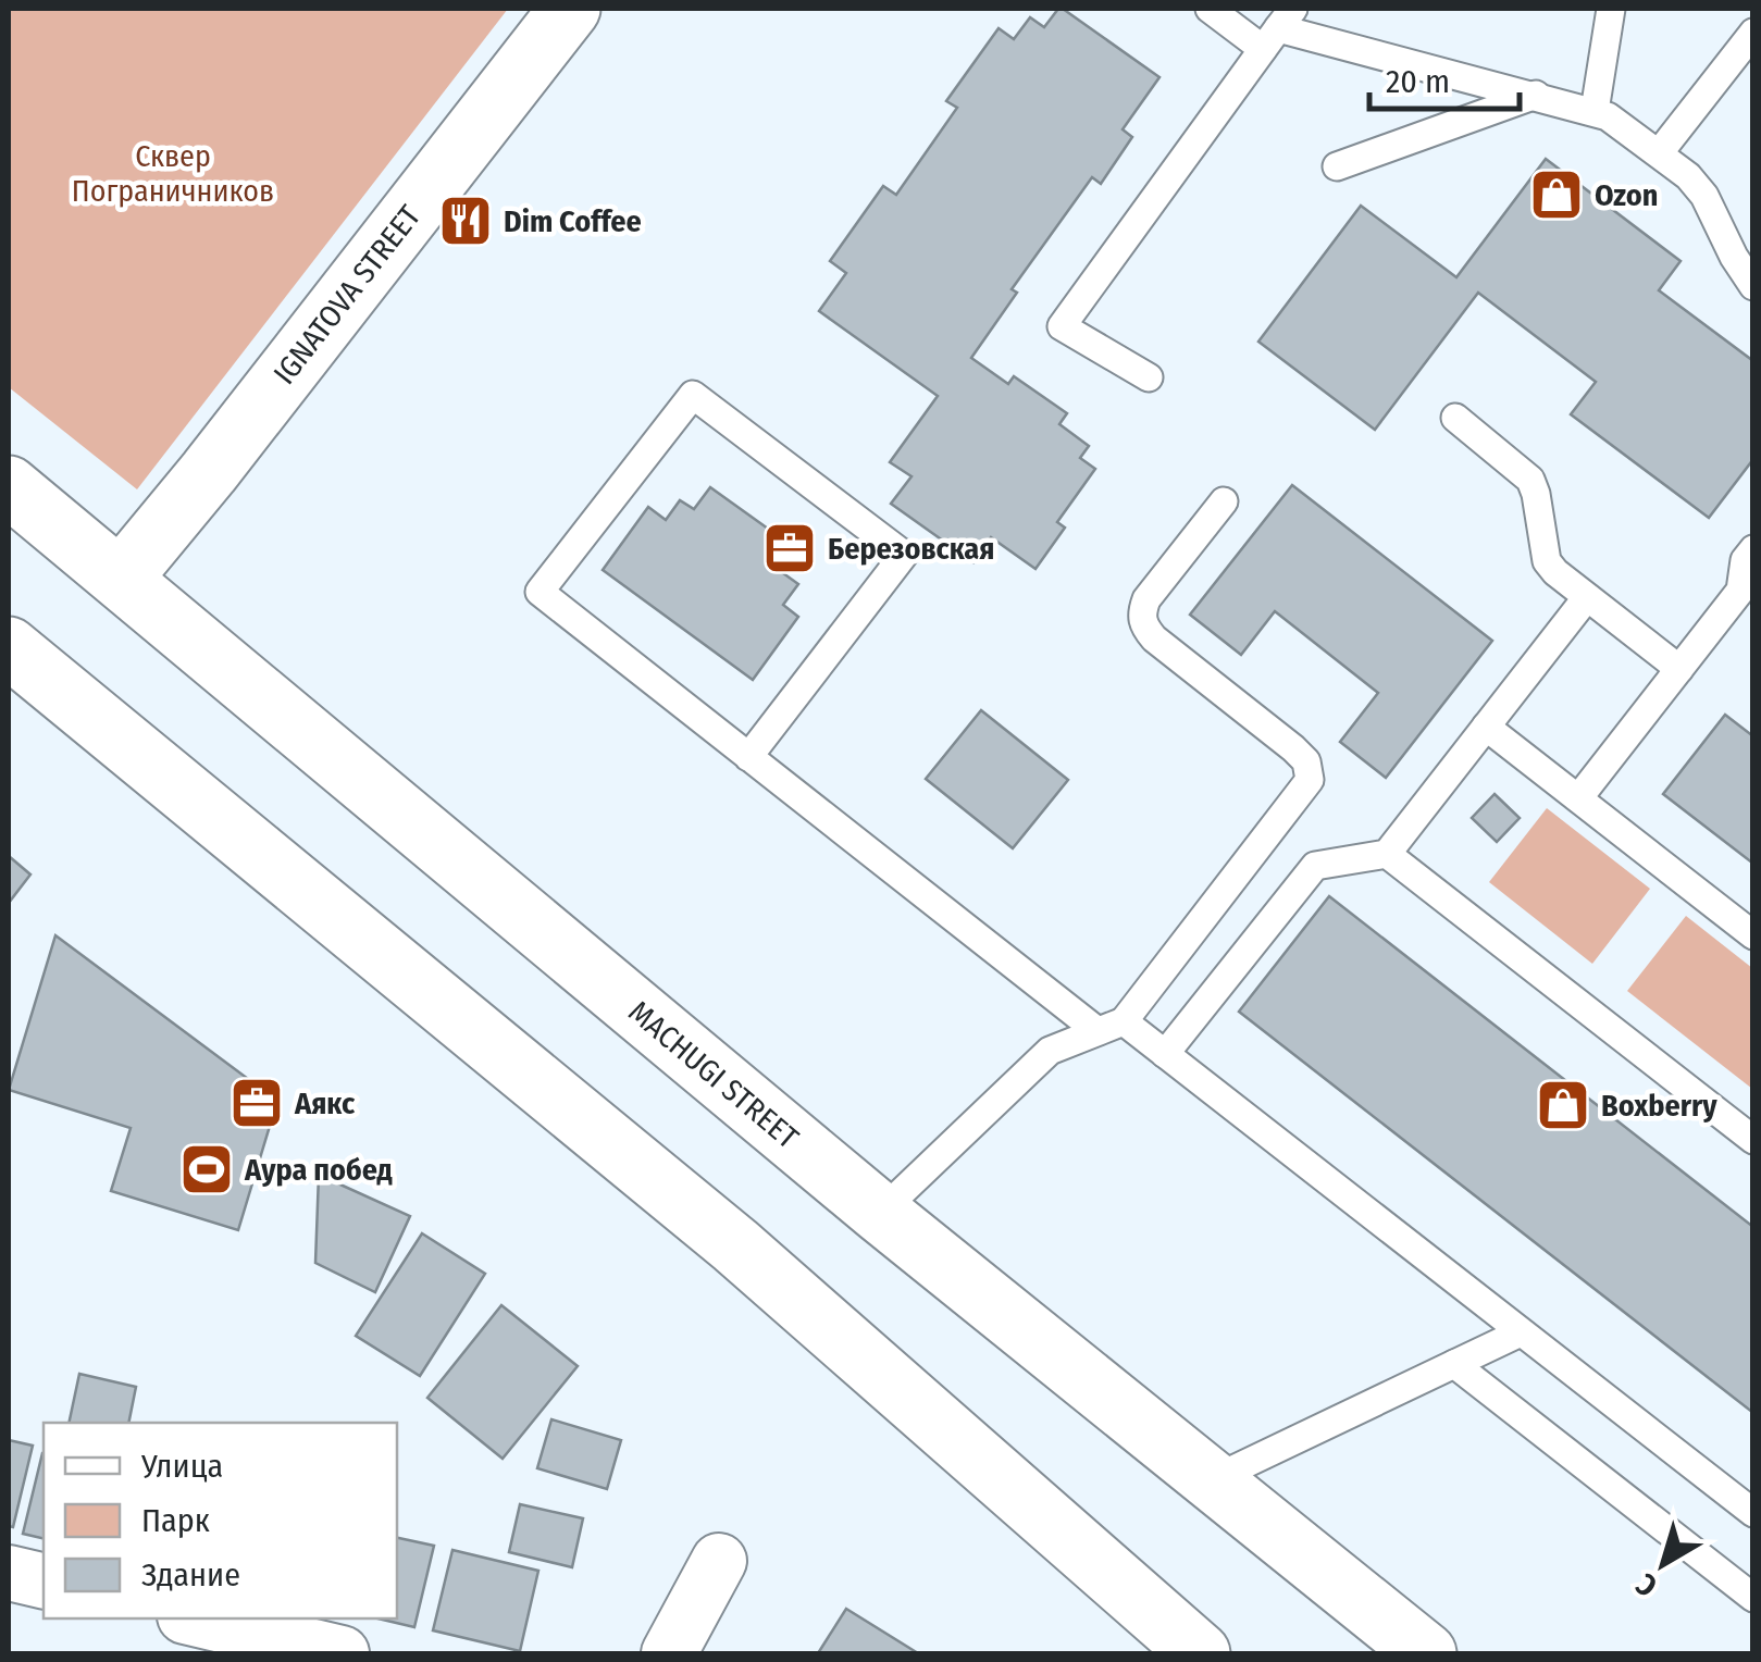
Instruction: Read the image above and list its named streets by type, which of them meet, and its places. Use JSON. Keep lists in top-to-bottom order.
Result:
{
  "streets": {
    "main road": ["IGNATOVA STREET", "MACHUGI STREET"]
  },
  "crossings": [
    ["IGNATOVA STREET", "MACHUGI STREET"]
  ],
  "parks": ["Сквер Пограничников"],
  "places": {
    "shop": ["Ozon", "Boxberry"],
    "restaurant": ["Dim Coffee"],
    "office": ["Березовская", "Аякс"],
    "sports": ["Аура побед"]
  },
  "legend": ["Улица", "Парк", "Здание"],
  "scale_bar": "20 m",
  "north": "bottom left"
}
